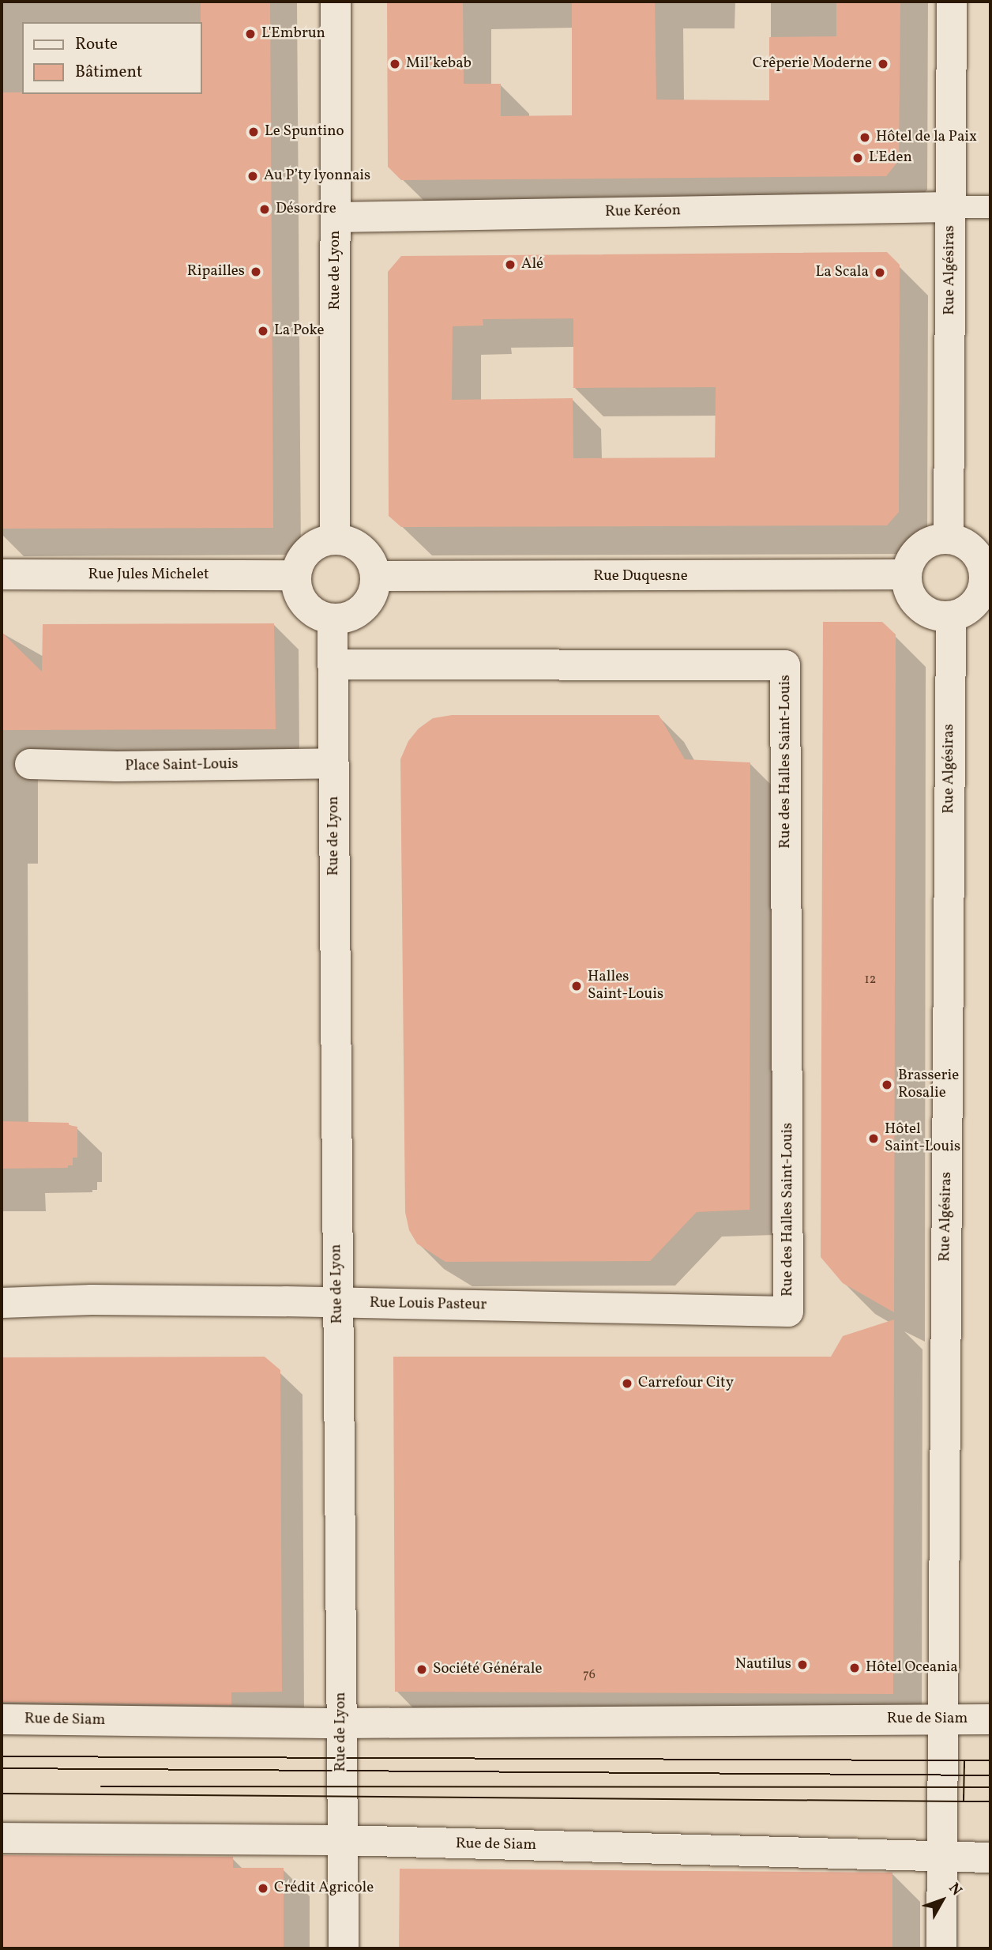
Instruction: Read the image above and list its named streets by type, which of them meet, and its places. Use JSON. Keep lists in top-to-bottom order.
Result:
{
  "streets": {
    "street": [
      "Rue Keréon",
      "Rue de Lyon",
      "Rue Algésiras",
      "Rue Jules Michelet",
      "Rue Duquesne",
      "Rue des Halles Saint-Louis",
      "Place Saint-Louis",
      "Rue Louis Pasteur",
      "Rue de Siam"
    ]
  },
  "crossings": [
    ["Rue Keréon", "Rue de Lyon"],
    ["Rue Keréon", "Rue Algésiras"],
    ["Rue de Lyon", "Rue Jules Michelet"],
    ["Rue de Lyon", "Rue Duquesne"],
    ["Rue de Lyon", "Rue des Halles Saint-Louis"],
    ["Rue de Lyon", "Place Saint-Louis"],
    ["Rue de Lyon", "Rue Louis Pasteur"],
    ["Rue de Lyon", "Rue de Siam"],
    ["Rue Algésiras", "Rue Duquesne"],
    ["Rue Algésiras", "Rue de Siam"],
    ["Rue Jules Michelet", "Rue Duquesne"],
    ["Rue des Halles Saint-Louis", "Rue Louis Pasteur"]
  ],
  "places": [
    "L'Embrun",
    "Mil’kebab",
    "Crêperie Moderne",
    "Le Spuntino",
    "Hôtel de la Paix",
    "L'Eden",
    "Au P’ty lyonnais",
    "Désordre",
    "Alé",
    "Ripailles",
    "La Scala",
    "La Poke",
    "Halles Saint-Louis",
    "Brasserie Rosalie",
    "Hôtel Saint-Louis",
    "Carrefour City",
    "Nautilus",
    "Hôtel Oceania",
    "Société Générale",
    "Crédit Agricole"
  ],
  "house_numbers": ["12", "76"],
  "legend": ["Route", "Bâtiment"],
  "north": "top right"
}
